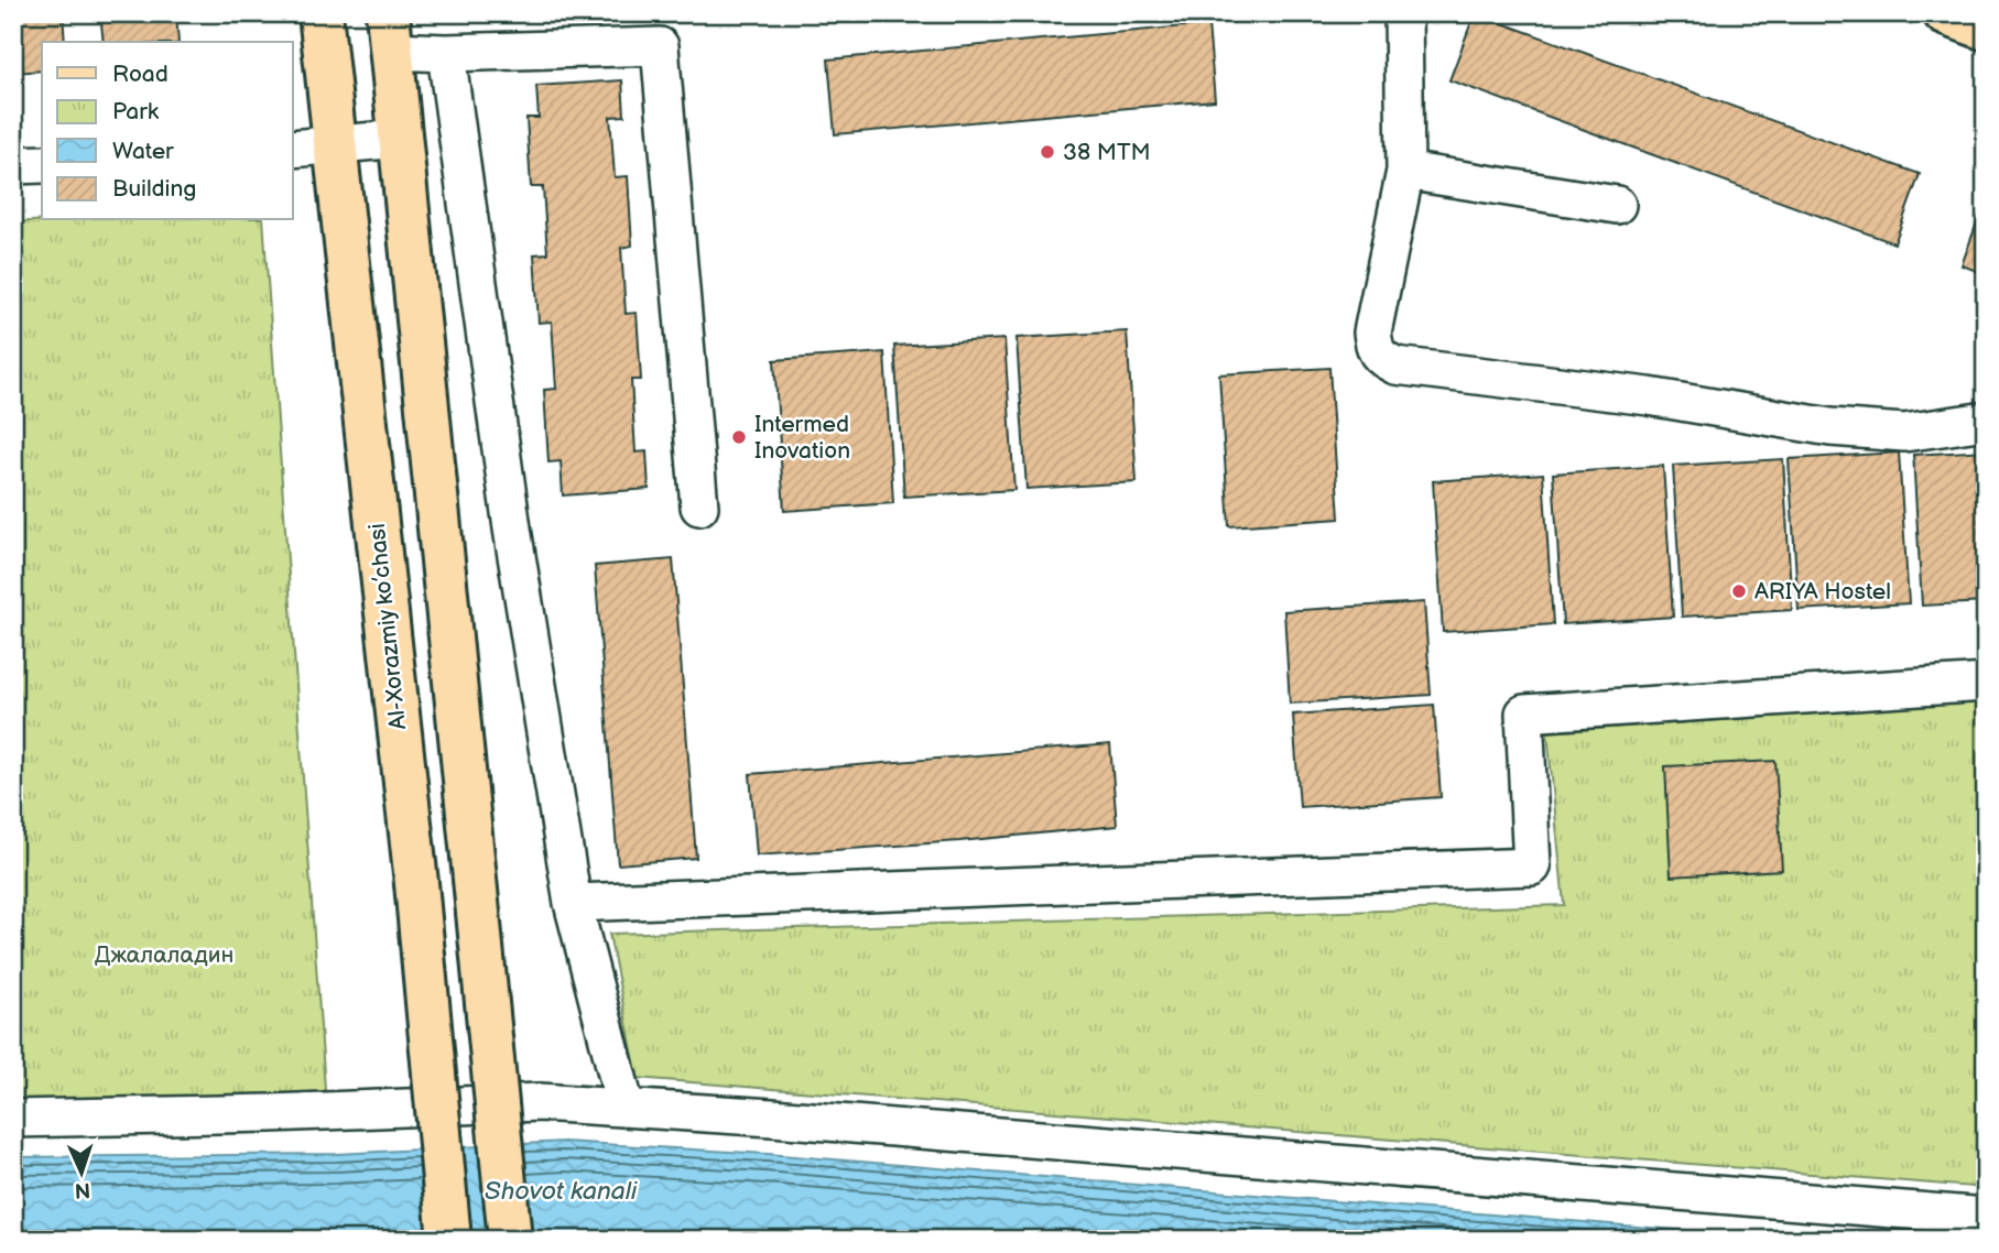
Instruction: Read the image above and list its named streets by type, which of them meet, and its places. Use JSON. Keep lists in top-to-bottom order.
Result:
{
  "streets": {
    "main road": ["Al-Xorazmiy ko’chasi"]
  },
  "water": ["Shovot kanali"],
  "parks": ["Джалаладин"],
  "places": ["38 MTM", "Intermed Inovation", "ARIYA Hostel"],
  "legend": [
    "Road",
    "Park",
    "Water",
    "Building"
  ],
  "north": "bottom"
}
